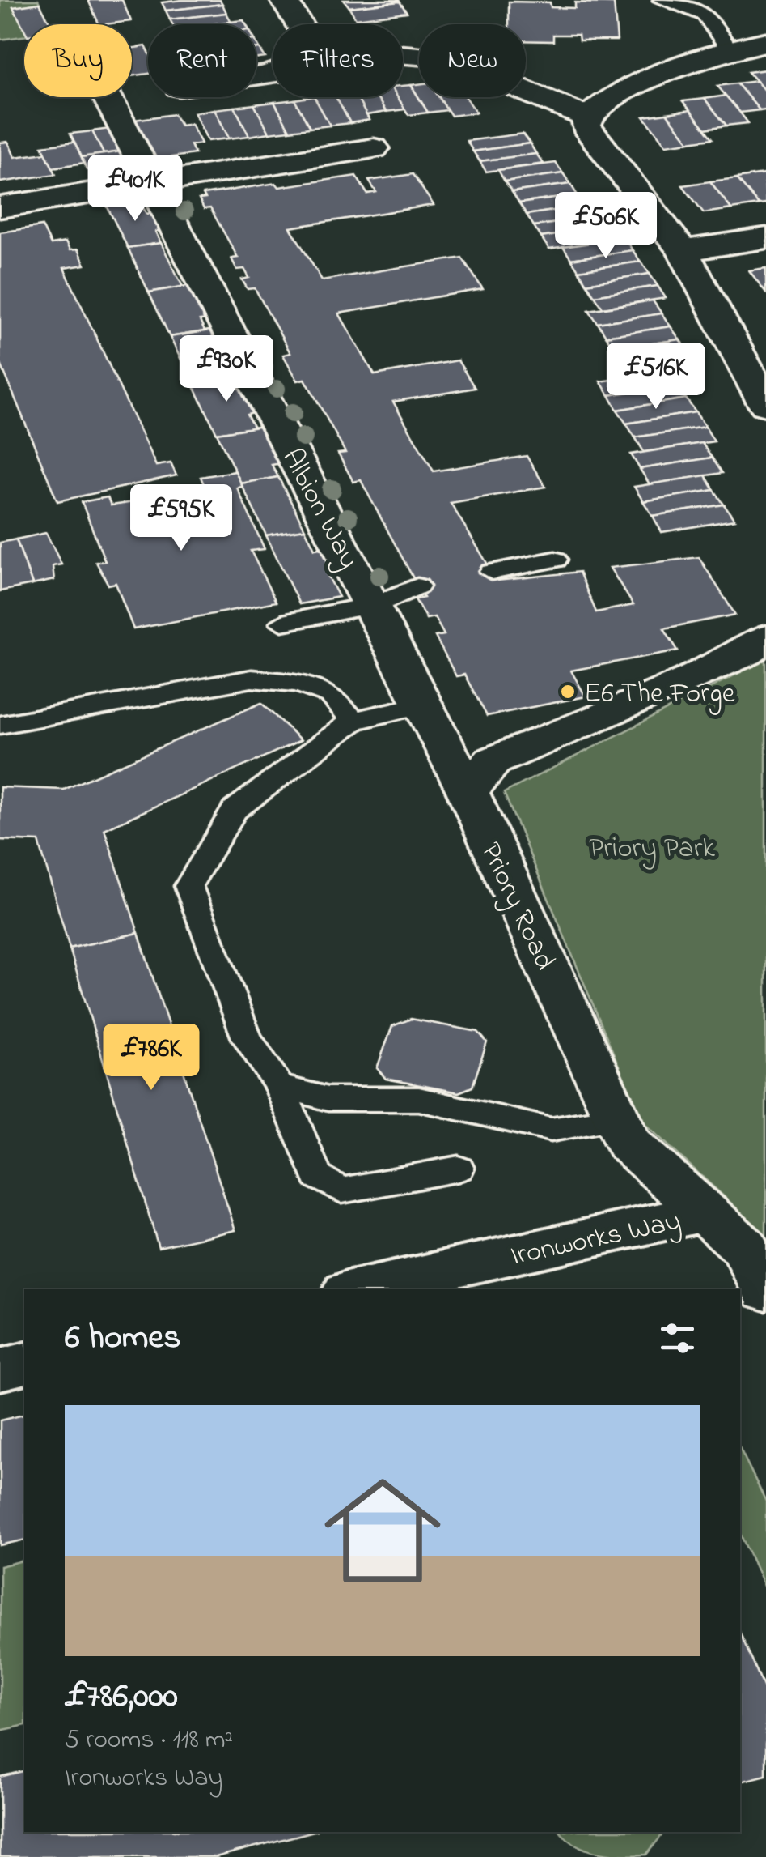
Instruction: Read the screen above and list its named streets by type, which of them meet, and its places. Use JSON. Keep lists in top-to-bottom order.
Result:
{
  "streets": {
    "street": ["Albion Way", "Priory Road", "Ironworks Way"]
  },
  "crossings": [
    ["Albion Way", "Priory Road"],
    ["Priory Road", "Ironworks Way"]
  ],
  "parks": ["Priory Park"],
  "places": ["E6 The Forge"],
  "page": {
    "chip": [
      "Buy",
      "Rent",
      "Filters",
      "New"
    ],
    "price": [
      "£401K",
      "£506K",
      "£930K",
      "£516K",
      "£595K",
      "£786K"
    ],
    "heading": "6 homes",
    "list": [
      {
        "name": "£786,000",
        "note": "5 rooms · 118 m² · Ironworks Way"
      }
    ]
  }
}
